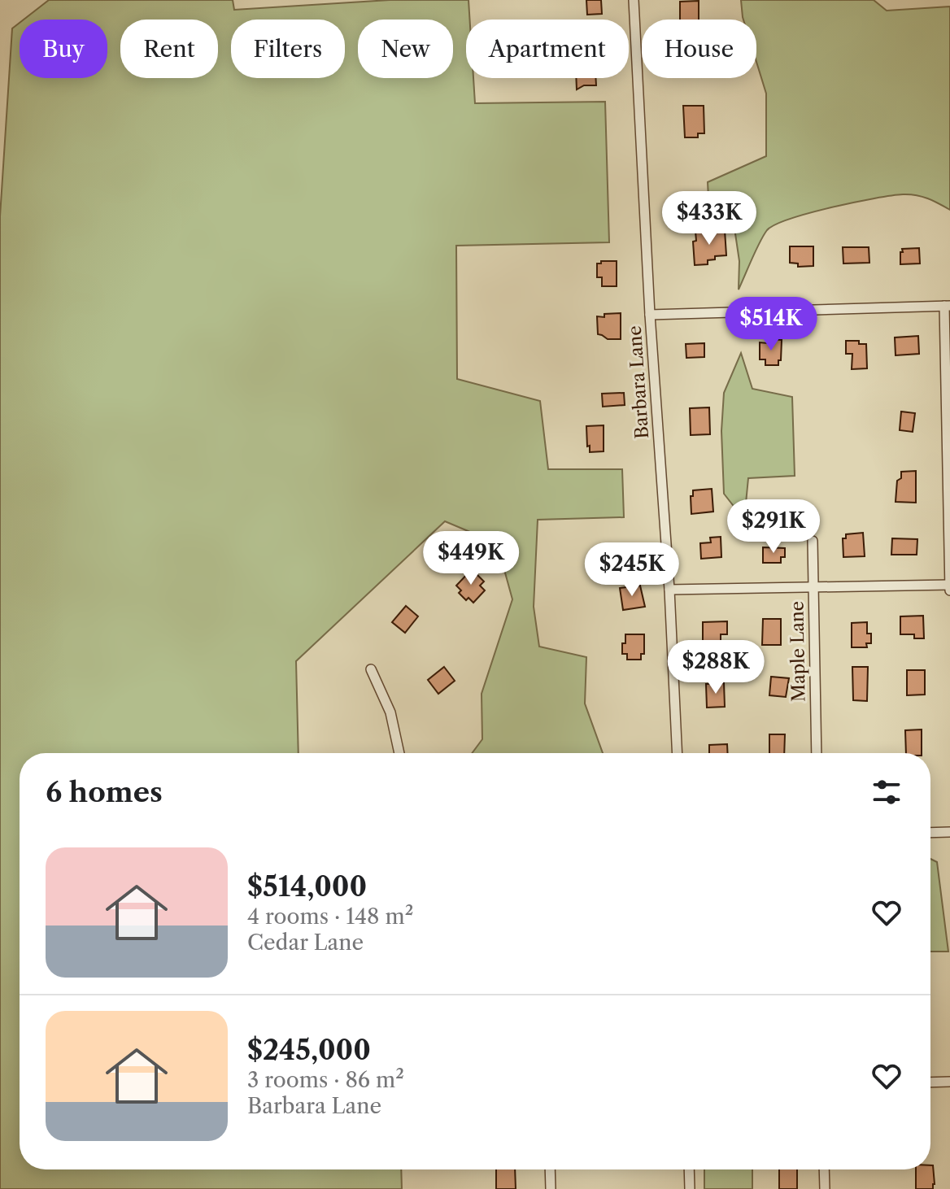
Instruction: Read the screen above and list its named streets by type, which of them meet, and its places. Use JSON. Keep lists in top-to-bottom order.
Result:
{
  "streets": {
    "street": ["Barbara Lane", "Maple Lane"]
  },
  "page": {
    "chip": [
      "Buy",
      "Rent",
      "Filters",
      "New",
      "Apartment",
      "House"
    ],
    "price": [
      "$433K",
      "$514K",
      "$291K",
      "$449K",
      "$245K",
      "$288K"
    ],
    "heading": "6 homes",
    "list": [
      {
        "name": "$514,000",
        "note": "4 rooms · 148 m² · Cedar Lane"
      },
      {
        "name": "$245,000",
        "note": "3 rooms · 86 m² · Barbara Lane"
      }
    ]
  }
}
